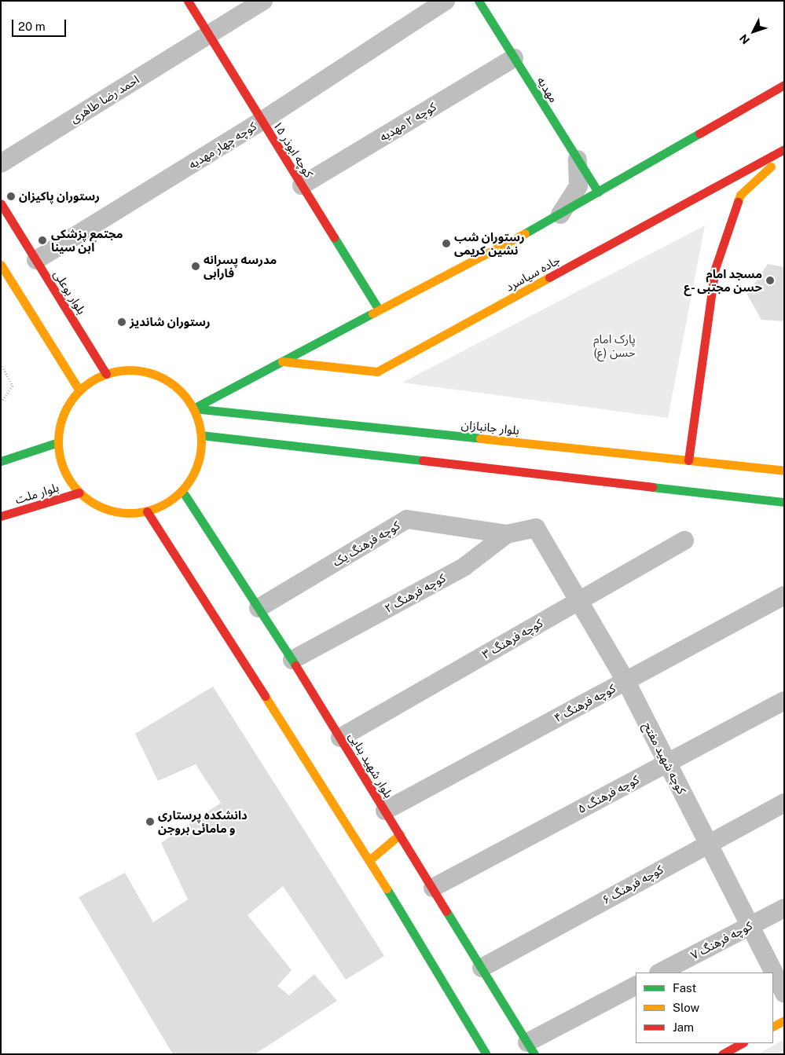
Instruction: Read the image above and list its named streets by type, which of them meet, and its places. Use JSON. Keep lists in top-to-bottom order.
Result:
{
  "streets": {
    "main road": [
      "مهدیه",
      "کوچه ابوذر ۱۵",
      "جاده سیاسرد",
      "بلوار بوعلی",
      "بلوار جانبازان",
      "بلوار ملت",
      "بلوار شهید بنایی"
    ],
    "street": [
      "احمد رضا طاهری",
      "کوچه ۲ مهدیه",
      "کوچه چهار مهدیه",
      "کوچه فرهنگ یک",
      "کوچه فرهنگ ۲",
      "کوچه فرهنگ ۳",
      "کوچه فرهنگ ۴",
      "کوچه شهید مفتح",
      "کوچه فرهنگ ۵",
      "کوچه فرهنگ ۶",
      "کوچه فرهنگ ۷"
    ]
  },
  "crossings": [
    ["مهدیه", "کوچه ۲ مهدیه"],
    ["احمد رضا طاهری", "کوچه ابوذر ۱۵"],
    ["کوچه ۲ مهدیه", "کوچه ابوذر ۱۵"],
    ["کوچه چهار مهدیه", "کوچه ابوذر ۱۵"],
    ["کوچه چهار مهدیه", "بلوار بوعلی"],
    ["کوچه فرهنگ یک", "کوچه فرهنگ ۲"],
    ["کوچه فرهنگ یک", "بلوار شهید بنایی"],
    ["کوچه فرهنگ ۲", "کوچه شهید مفتح"],
    ["کوچه فرهنگ ۲", "بلوار شهید بنایی"],
    ["کوچه فرهنگ ۳", "کوچه شهید مفتح"],
    ["کوچه فرهنگ ۳", "بلوار شهید بنایی"],
    ["کوچه فرهنگ ۴", "کوچه شهید مفتح"],
    ["کوچه فرهنگ ۴", "بلوار شهید بنایی"],
    ["کوچه شهید مفتح", "کوچه فرهنگ ۵"],
    ["کوچه شهید مفتح", "کوچه فرهنگ ۶"],
    ["کوچه شهید مفتح", "کوچه فرهنگ ۷"],
    ["بلوار شهید بنایی", "کوچه فرهنگ ۵"],
    ["بلوار شهید بنایی", "کوچه فرهنگ ۶"]
  ],
  "parks": ["پارک امام حسن (ع)"],
  "places": [
    "رستوران پاکیزان",
    "مجتمع پزشکی ابن سینا",
    "رستوران شب نشین کریمی",
    "مدرسه پسرانه فارابی",
    "مسجد امام حسن مجتبی -ع",
    "رستوران شاندیز",
    "دانشکده پرستاری و مامائی بروجن"
  ],
  "legend": ["Fast", "Slow", "Jam"],
  "scale_bar": "20 m",
  "north": "bottom left"
}
